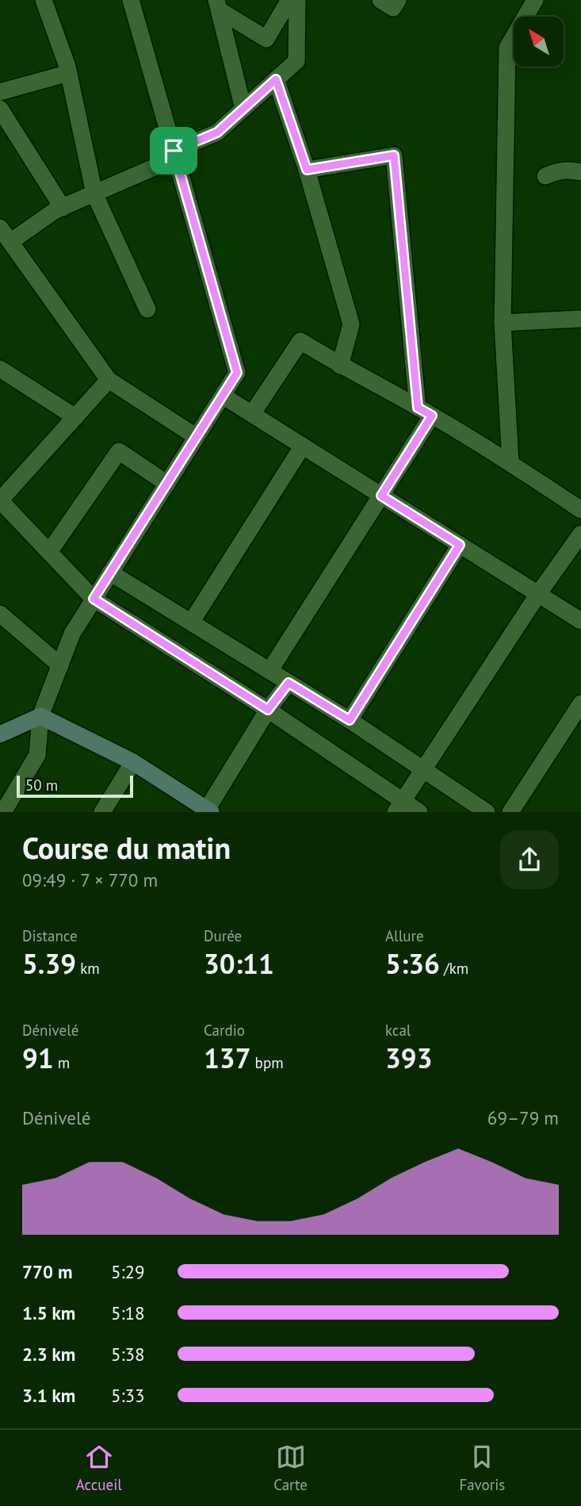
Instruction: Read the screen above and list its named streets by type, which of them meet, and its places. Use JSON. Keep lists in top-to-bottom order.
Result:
{
  "scale_bar": "50 m",
  "north": "top left",
  "page": {
    "scale": "50 m",
    "heading": ["Course du matin", "09:49 · 7 × 770 m"],
    "stats": [
      ["Distance", "5.39 km"],
      ["Durée", "30:11"],
      ["Allure", "5:36 /km"],
      ["Dénivelé", "91 m"],
      ["Cardio", "137 bpm"],
      ["kcal", "393"]
    ],
    "chart": ["Dénivelé", "69–79 m"],
    "list": [
      {
        "name": "770 m",
        "note": "5:29"
      },
      {
        "name": "1.5 km",
        "note": "5:18"
      },
      {
        "name": "2.3 km",
        "note": "5:38"
      },
      {
        "name": "3.1 km",
        "note": "5:33"
      }
    ],
    "tabs": ["Accueil", "Carte", "Favoris"]
  }
}
